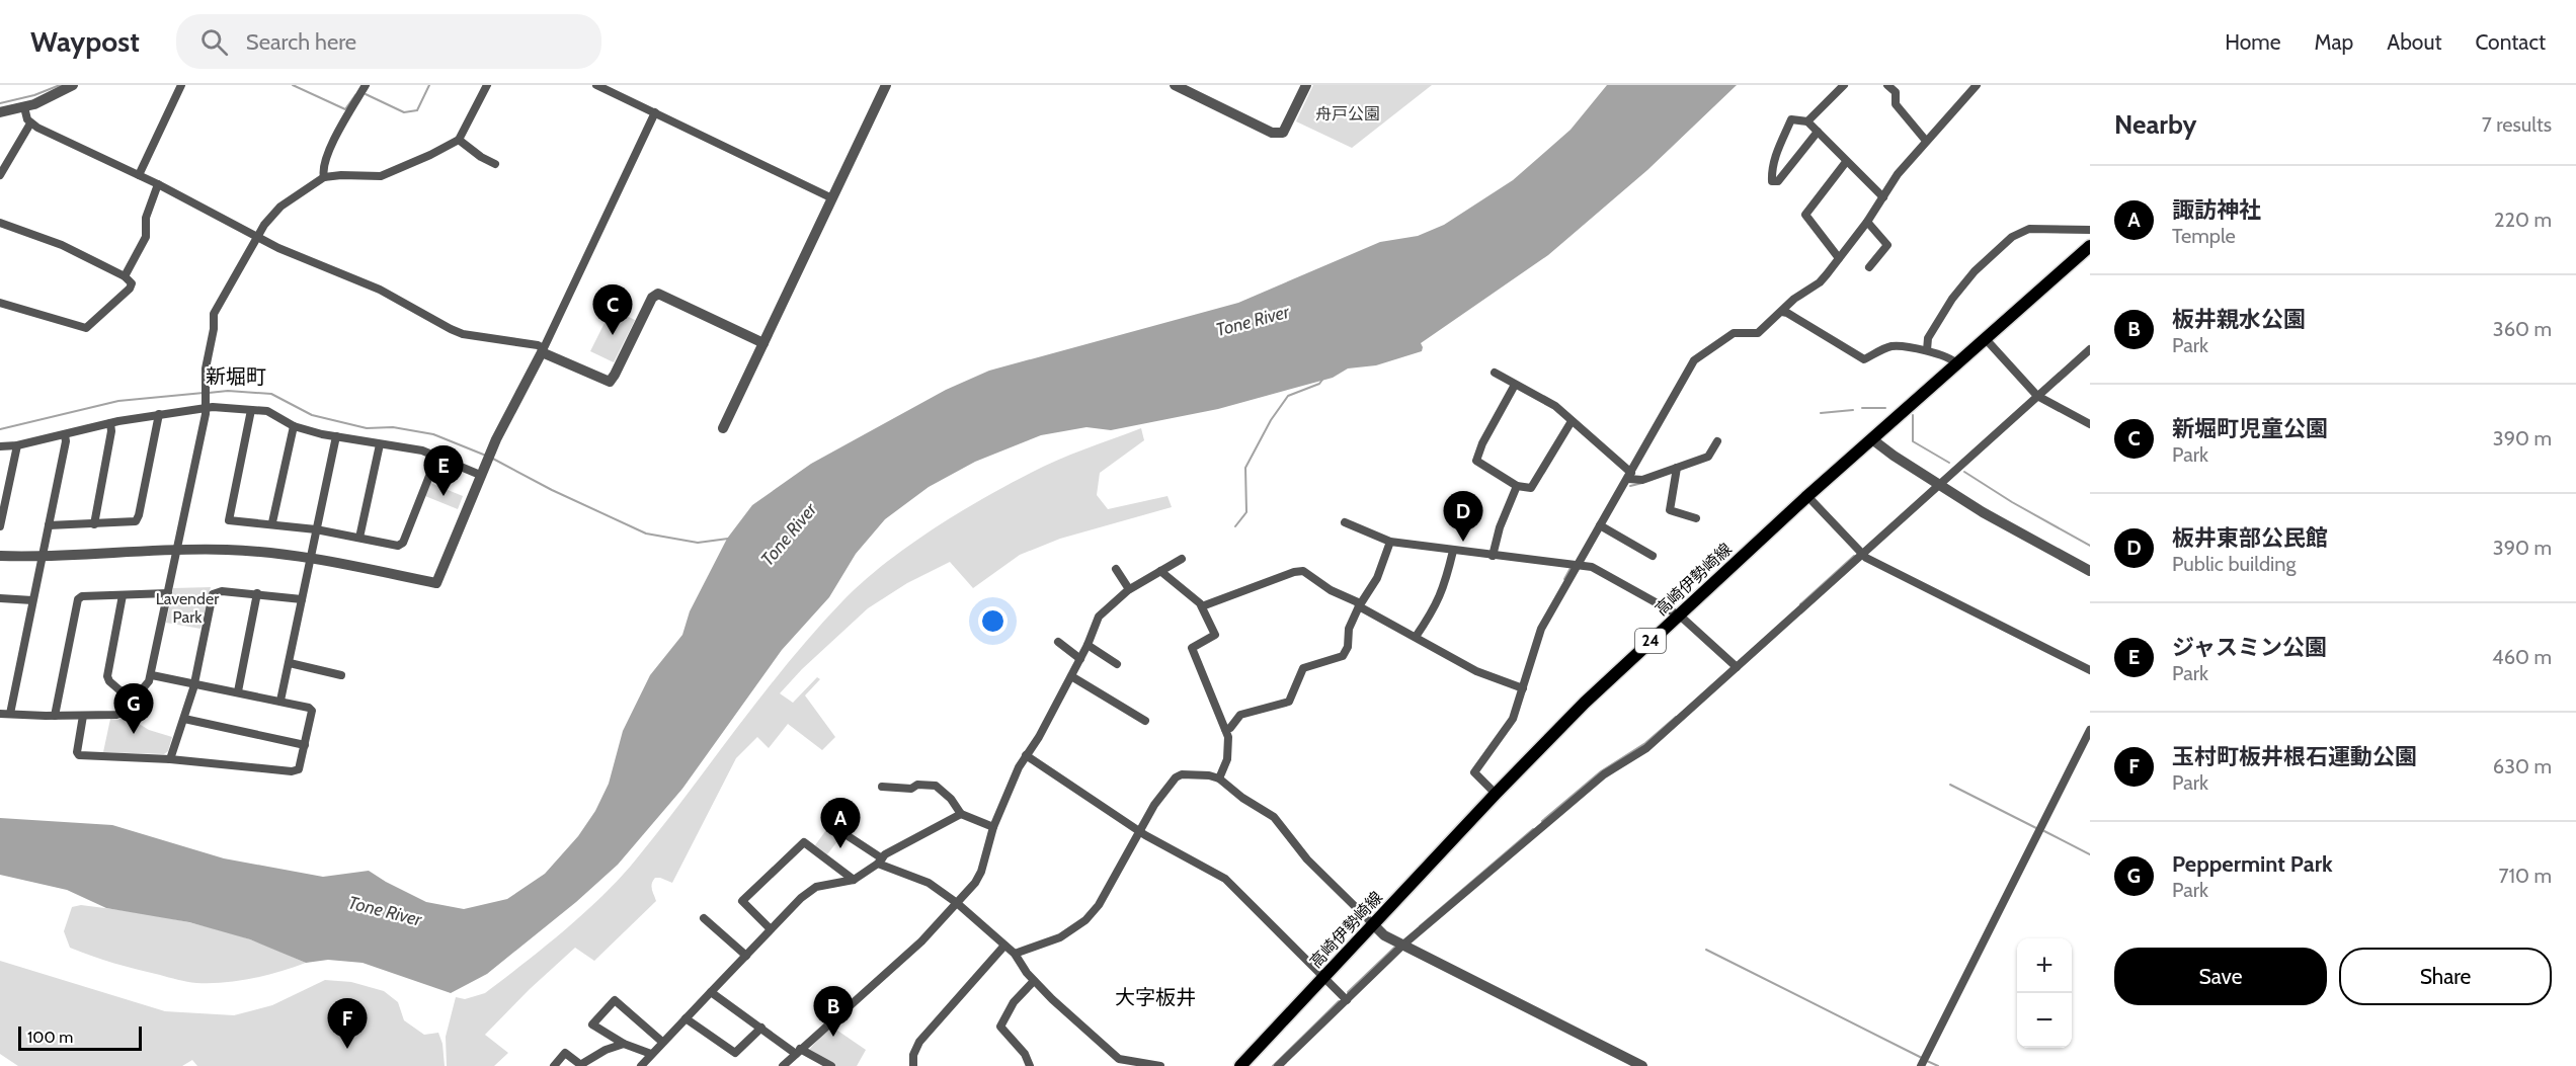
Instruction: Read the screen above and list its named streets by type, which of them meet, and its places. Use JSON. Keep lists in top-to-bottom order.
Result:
{
  "streets": {
    "main road": ["高崎伊勢崎線", "24"]
  },
  "districts": ["新堀町", "大字板井"],
  "water": ["Tone River"],
  "parks": ["舟戸公園", "Lavender Park"],
  "scale_bar": "100 m",
  "page": {
    "header": "Waypost",
    "search": "Search here",
    "nav": [
      "Home",
      "Map",
      "About",
      "Contact"
    ],
    "heading": ["Nearby", "7 results"],
    "list": [
      {
        "mark": "A",
        "name": "諏訪神社",
        "note": "Temple",
        "value": "220 m"
      },
      {
        "mark": "B",
        "name": "板井親水公園",
        "note": "Park",
        "value": "360 m"
      },
      {
        "mark": "C",
        "name": "新堀町児童公園",
        "note": "Park",
        "value": "390 m"
      },
      {
        "mark": "D",
        "name": "板井東部公民館",
        "note": "Public building",
        "value": "390 m"
      },
      {
        "mark": "E",
        "name": "ジャスミン公園",
        "note": "Park",
        "value": "460 m"
      },
      {
        "mark": "F",
        "name": "玉村町板井根石運動公園",
        "note": "Park",
        "value": "630 m"
      },
      {
        "mark": "G",
        "name": "Peppermint Park",
        "note": "Park",
        "value": "710 m"
      }
    ],
    "pins": [
      "C",
      "E",
      "D",
      "G",
      "A",
      "B",
      "F"
    ],
    "buttons": ["Save", "Share"],
    "map_buttons": ["+", "−"],
    "scale": "100 m"
  }
}
